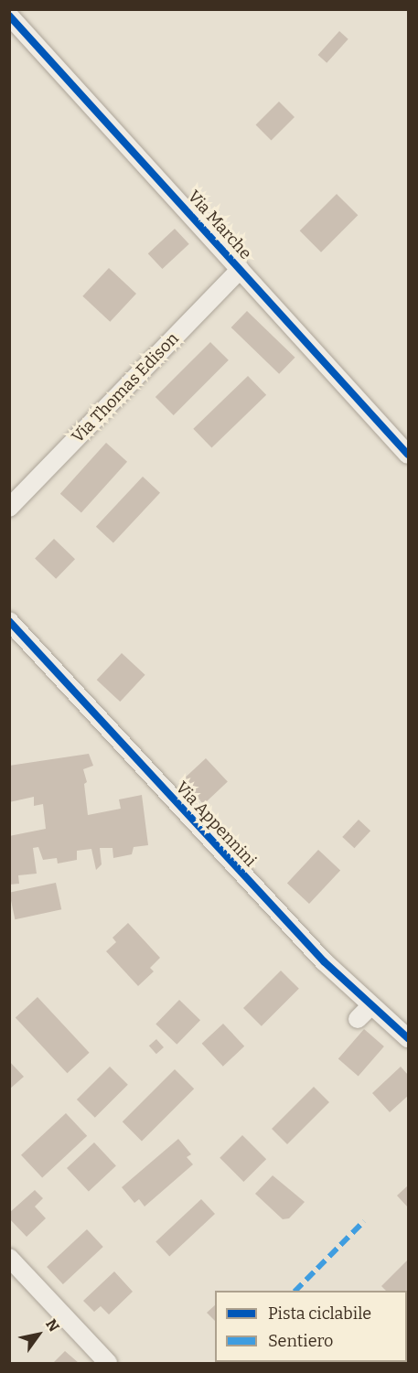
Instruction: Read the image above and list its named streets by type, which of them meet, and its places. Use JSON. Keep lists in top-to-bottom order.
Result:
{
  "streets": {
    "street": ["Via Marche", "Via Thomas Edison", "Via Appennini"]
  },
  "crossings": [
    ["Via Marche", "Via Thomas Edison"]
  ],
  "legend": ["Pista ciclabile", "Sentiero"],
  "north": "top right"
}
